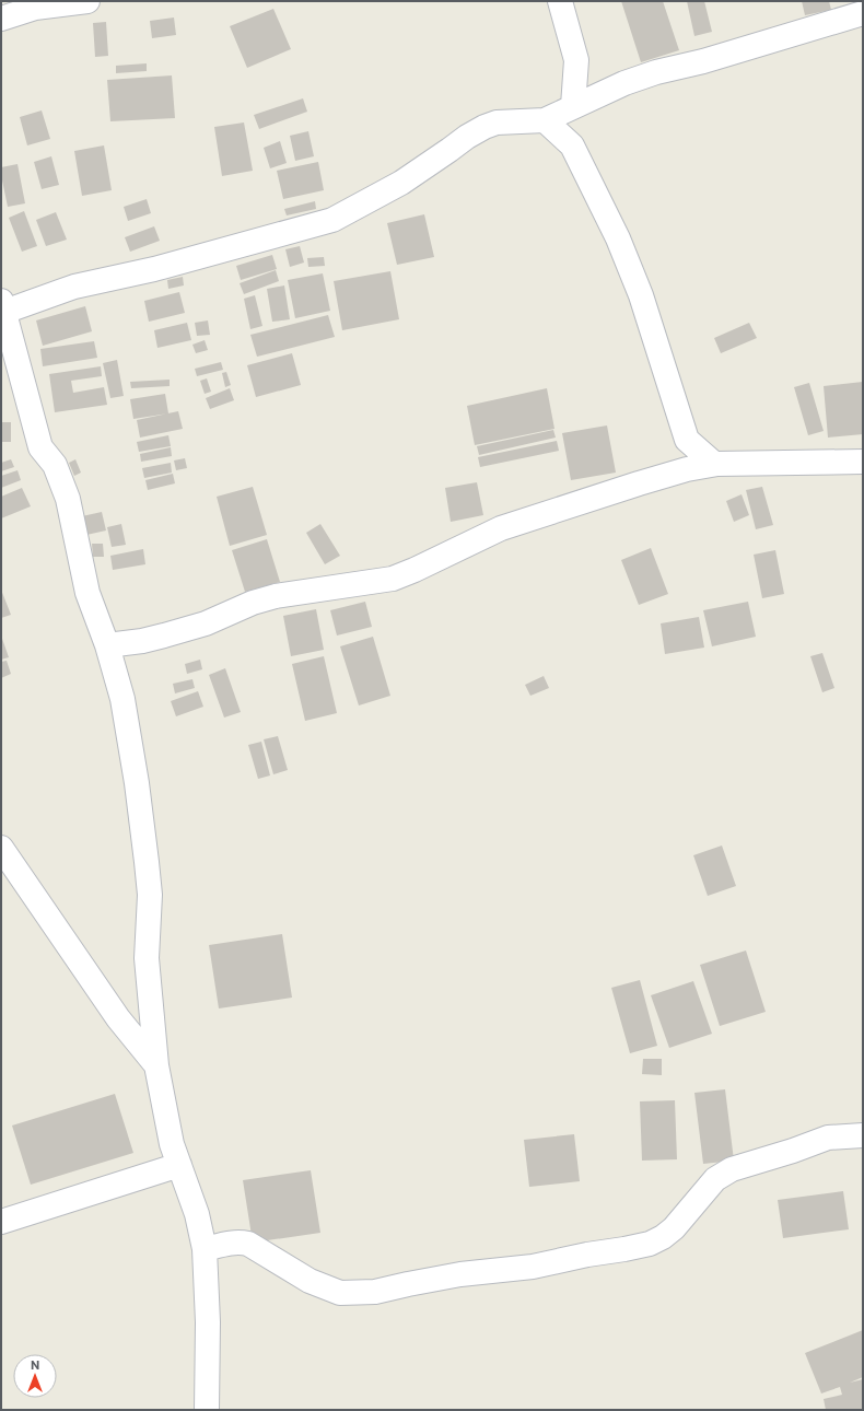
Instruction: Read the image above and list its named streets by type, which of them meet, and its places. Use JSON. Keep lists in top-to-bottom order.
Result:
{
  "north": "top"
}
